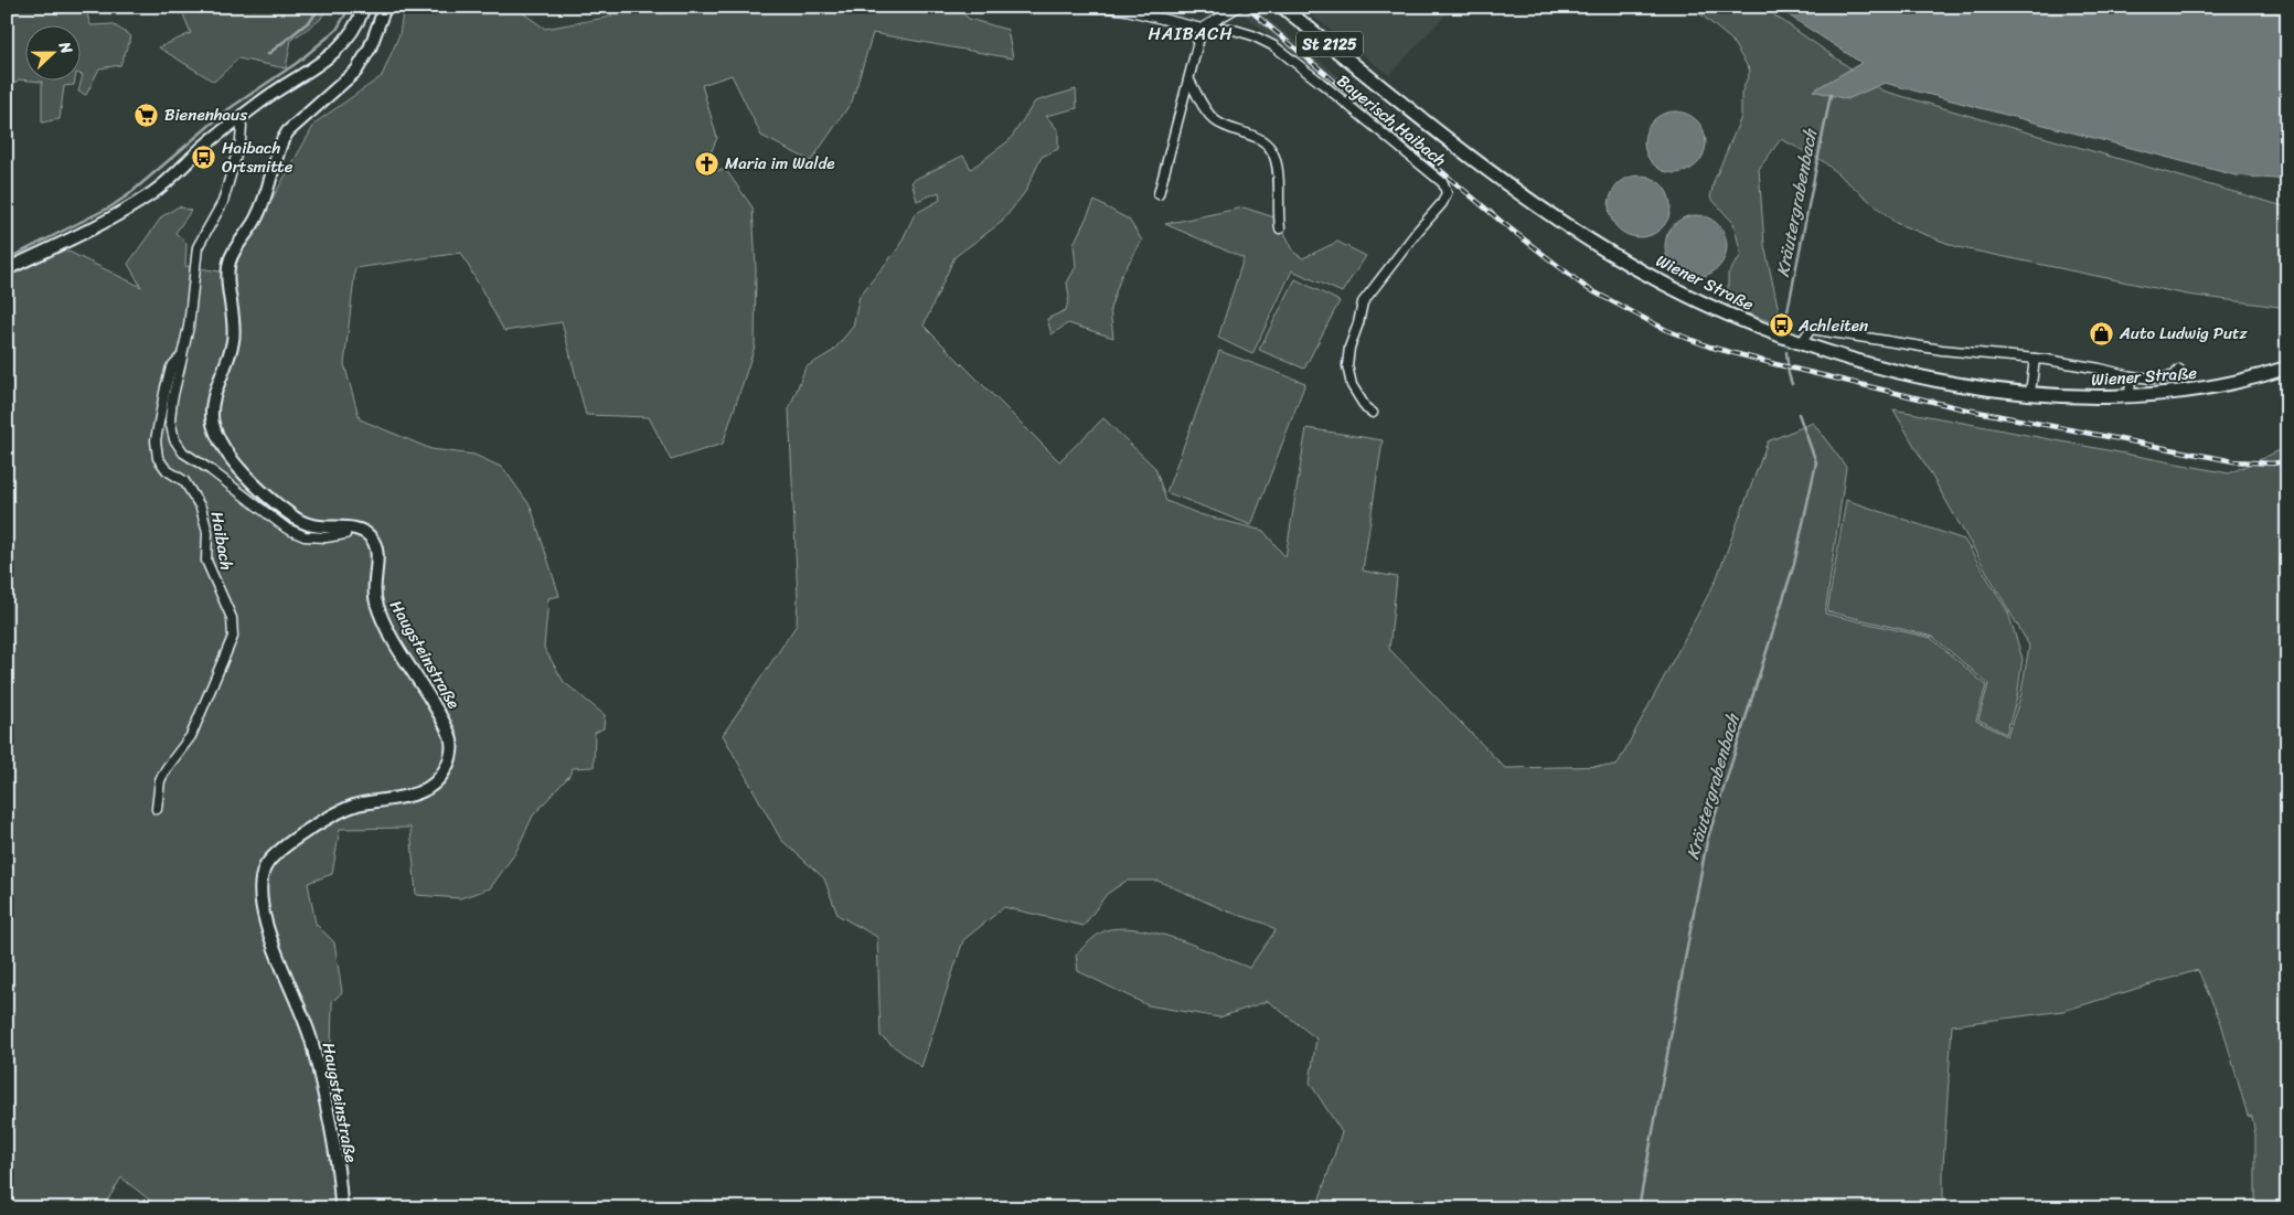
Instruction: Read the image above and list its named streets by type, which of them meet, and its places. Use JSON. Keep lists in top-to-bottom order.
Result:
{
  "streets": {
    "main road": ["St 2125", "Wiener Straße", "Haugsteinstraße"],
    "street": ["Bayerisch Haibach", "Haibach"]
  },
  "districts": ["HAIBACH"],
  "water": ["Kräutergrabenbach"],
  "places": {
    "supermarket": ["Bienenhaus"],
    "bus stop": ["Haibach Ortsmitte", "Achleiten"],
    "church": ["Maria im Walde"],
    "shop": ["Auto Ludwig Putz"]
  },
  "north": "right"
}
